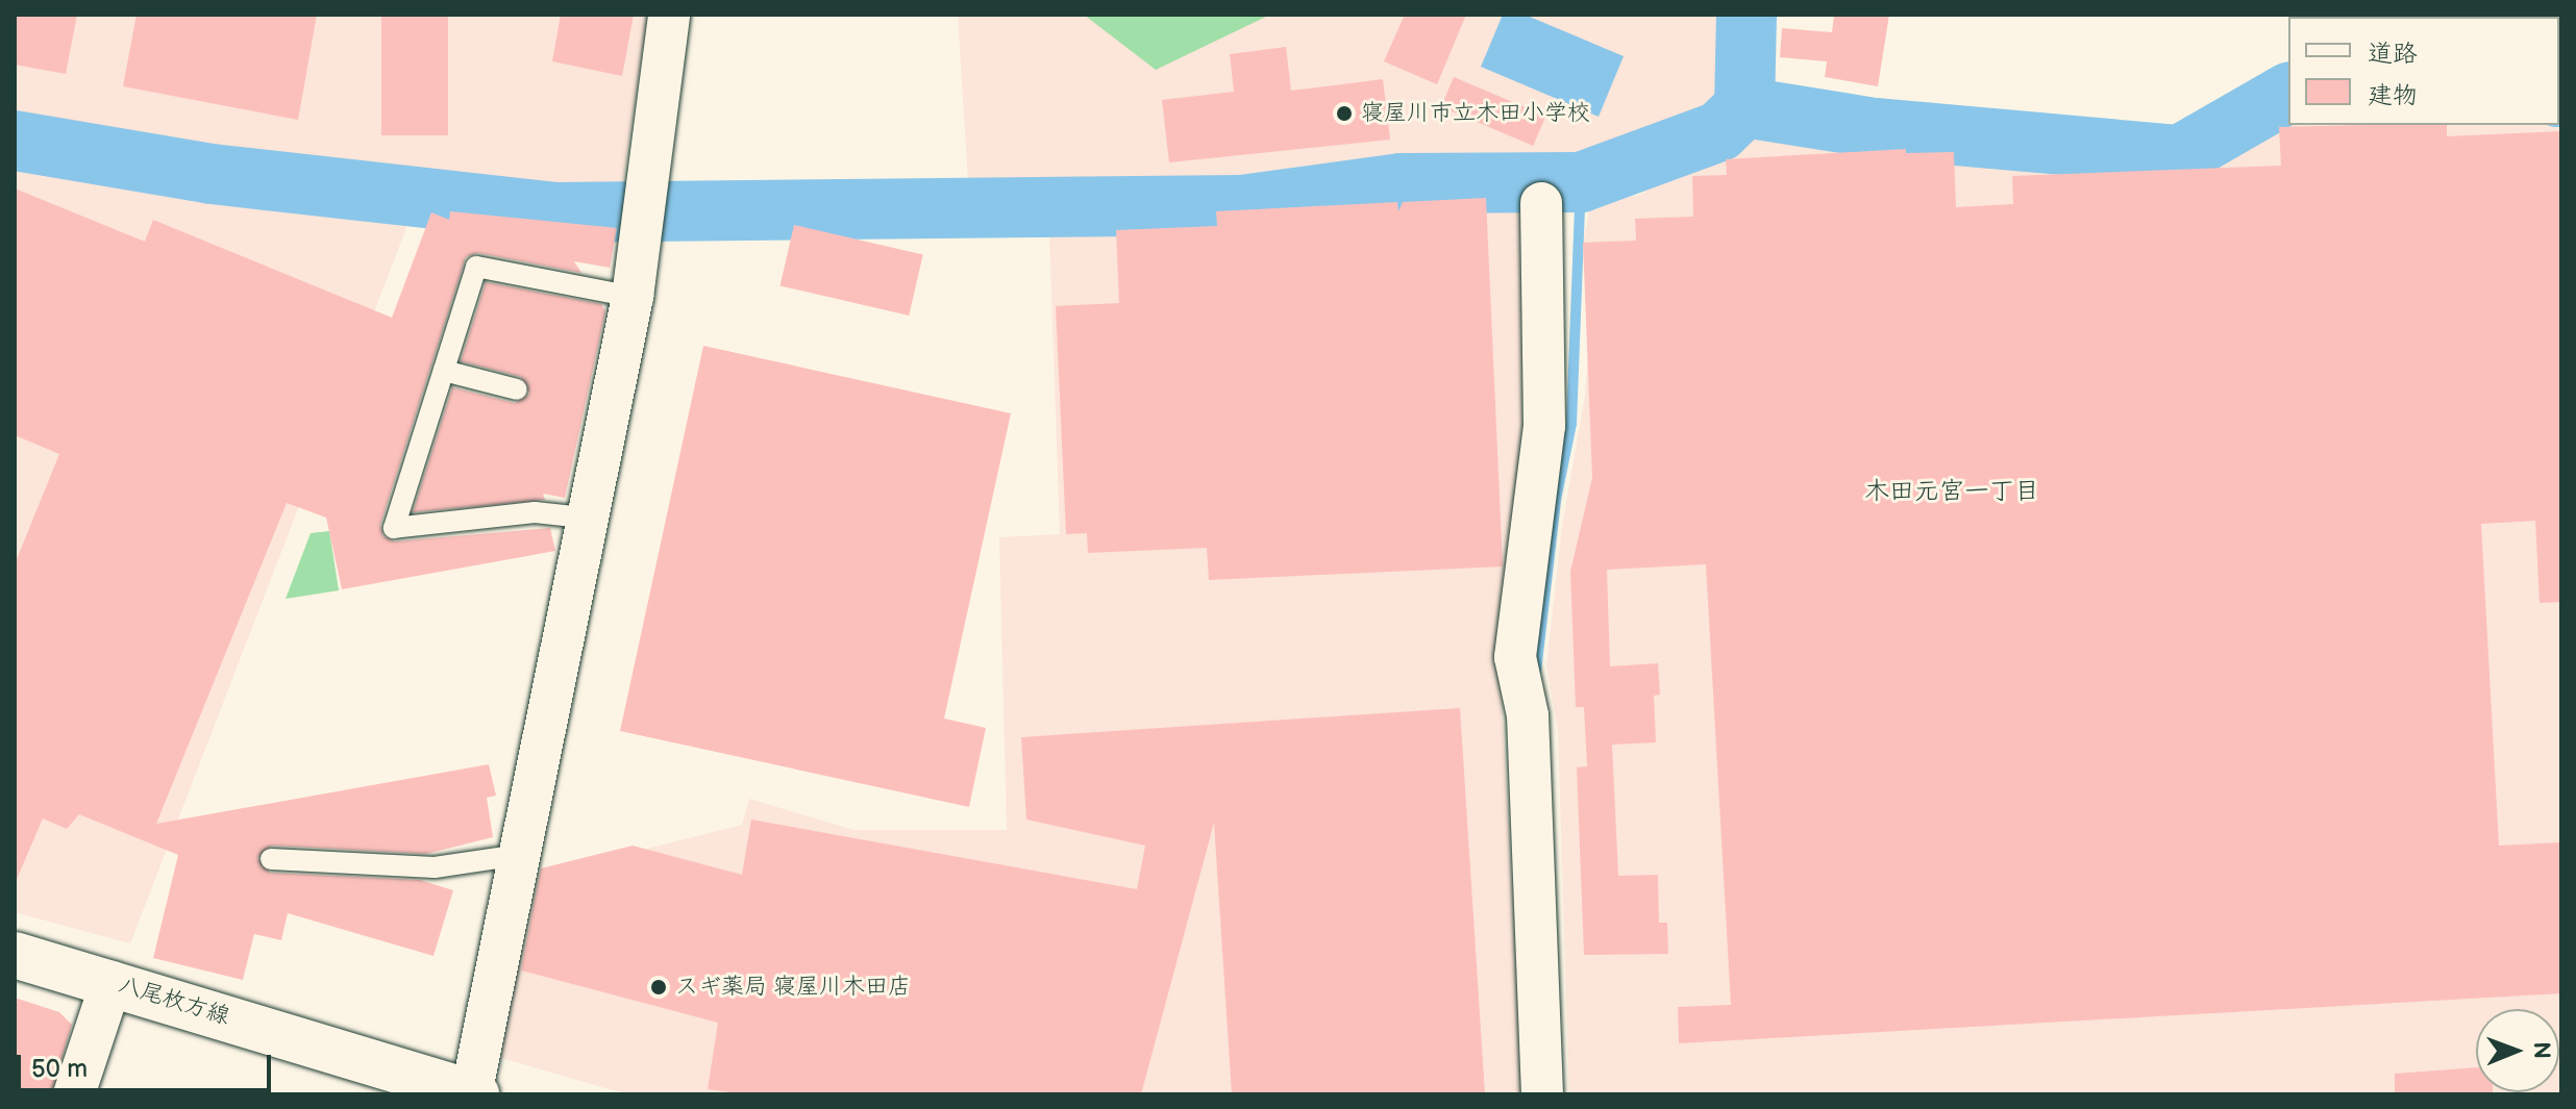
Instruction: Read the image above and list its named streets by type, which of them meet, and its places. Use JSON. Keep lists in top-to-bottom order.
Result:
{
  "streets": {
    "main road": ["八尾枚方線"]
  },
  "districts": ["木田元宮一丁目"],
  "places": ["寝屋川市立木田小学校", "スギ薬局 寝屋川木田店"],
  "legend": ["道路", "建物"],
  "scale_bar": "50 m",
  "north": "right"
}
